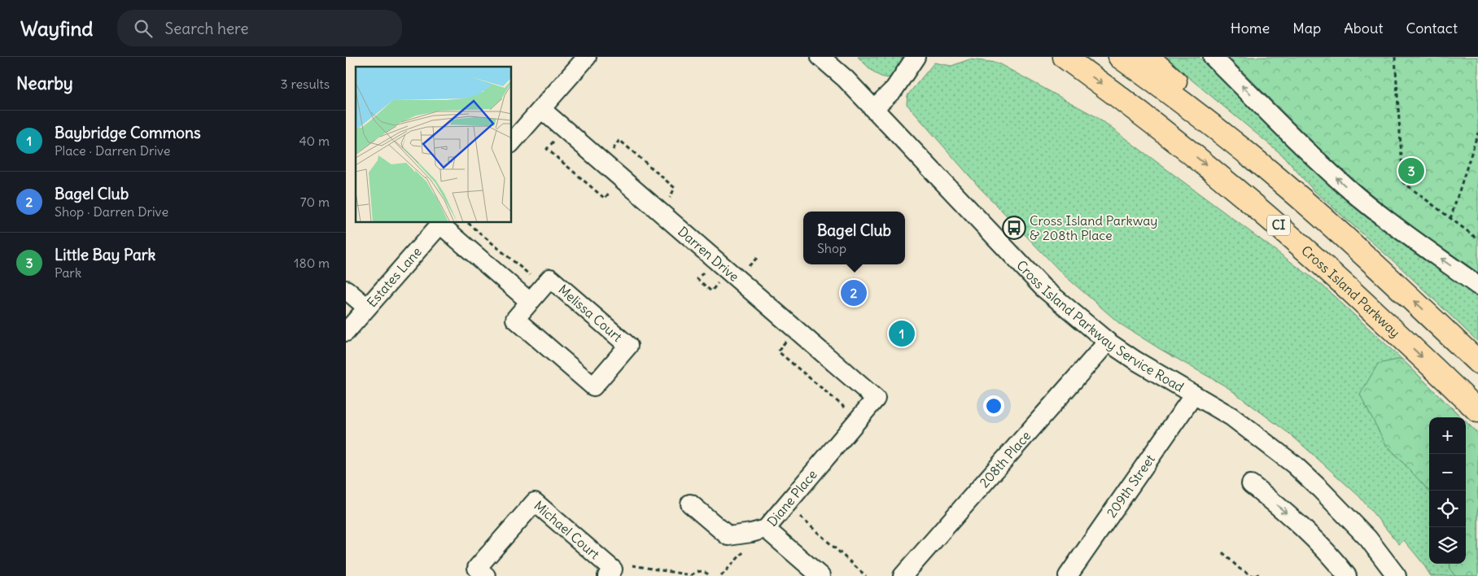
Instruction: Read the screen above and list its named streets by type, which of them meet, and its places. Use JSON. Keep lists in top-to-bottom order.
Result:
{
  "streets": {
    "highway": ["CI", "Cross Island Parkway"],
    "street": [
      "Darren Drive",
      "Estates Lane",
      "Melissa Court",
      "Cross Island Parkway Service Road",
      "208th Place",
      "209th Street",
      "Diane Place",
      "Michael Court"
    ]
  },
  "crossings": [
    ["Darren Drive", "Diane Place"],
    ["Cross Island Parkway Service Road", "208th Place"],
    ["Cross Island Parkway Service Road", "209th Street"]
  ],
  "places": {
    "bus stop": ["Cross Island Parkway & 208th Place"]
  },
  "page": {
    "header": "Wayfind",
    "search": "Search here",
    "nav": [
      "Home",
      "Map",
      "About",
      "Contact"
    ],
    "heading": ["Nearby", "3 results"],
    "list": [
      {
        "mark": "1",
        "name": "Baybridge Commons",
        "note": "Place · Darren Drive",
        "value": "40 m"
      },
      {
        "mark": "2",
        "name": "Bagel Club",
        "note": "Shop · Darren Drive",
        "value": "70 m"
      },
      {
        "mark": "3",
        "name": "Little Bay Park",
        "note": "Park",
        "value": "180 m"
      }
    ],
    "pins": ["3", "2", "1"],
    "popup": ["Bagel Club", "Shop"],
    "map_buttons": ["+", "−"]
  }
}
